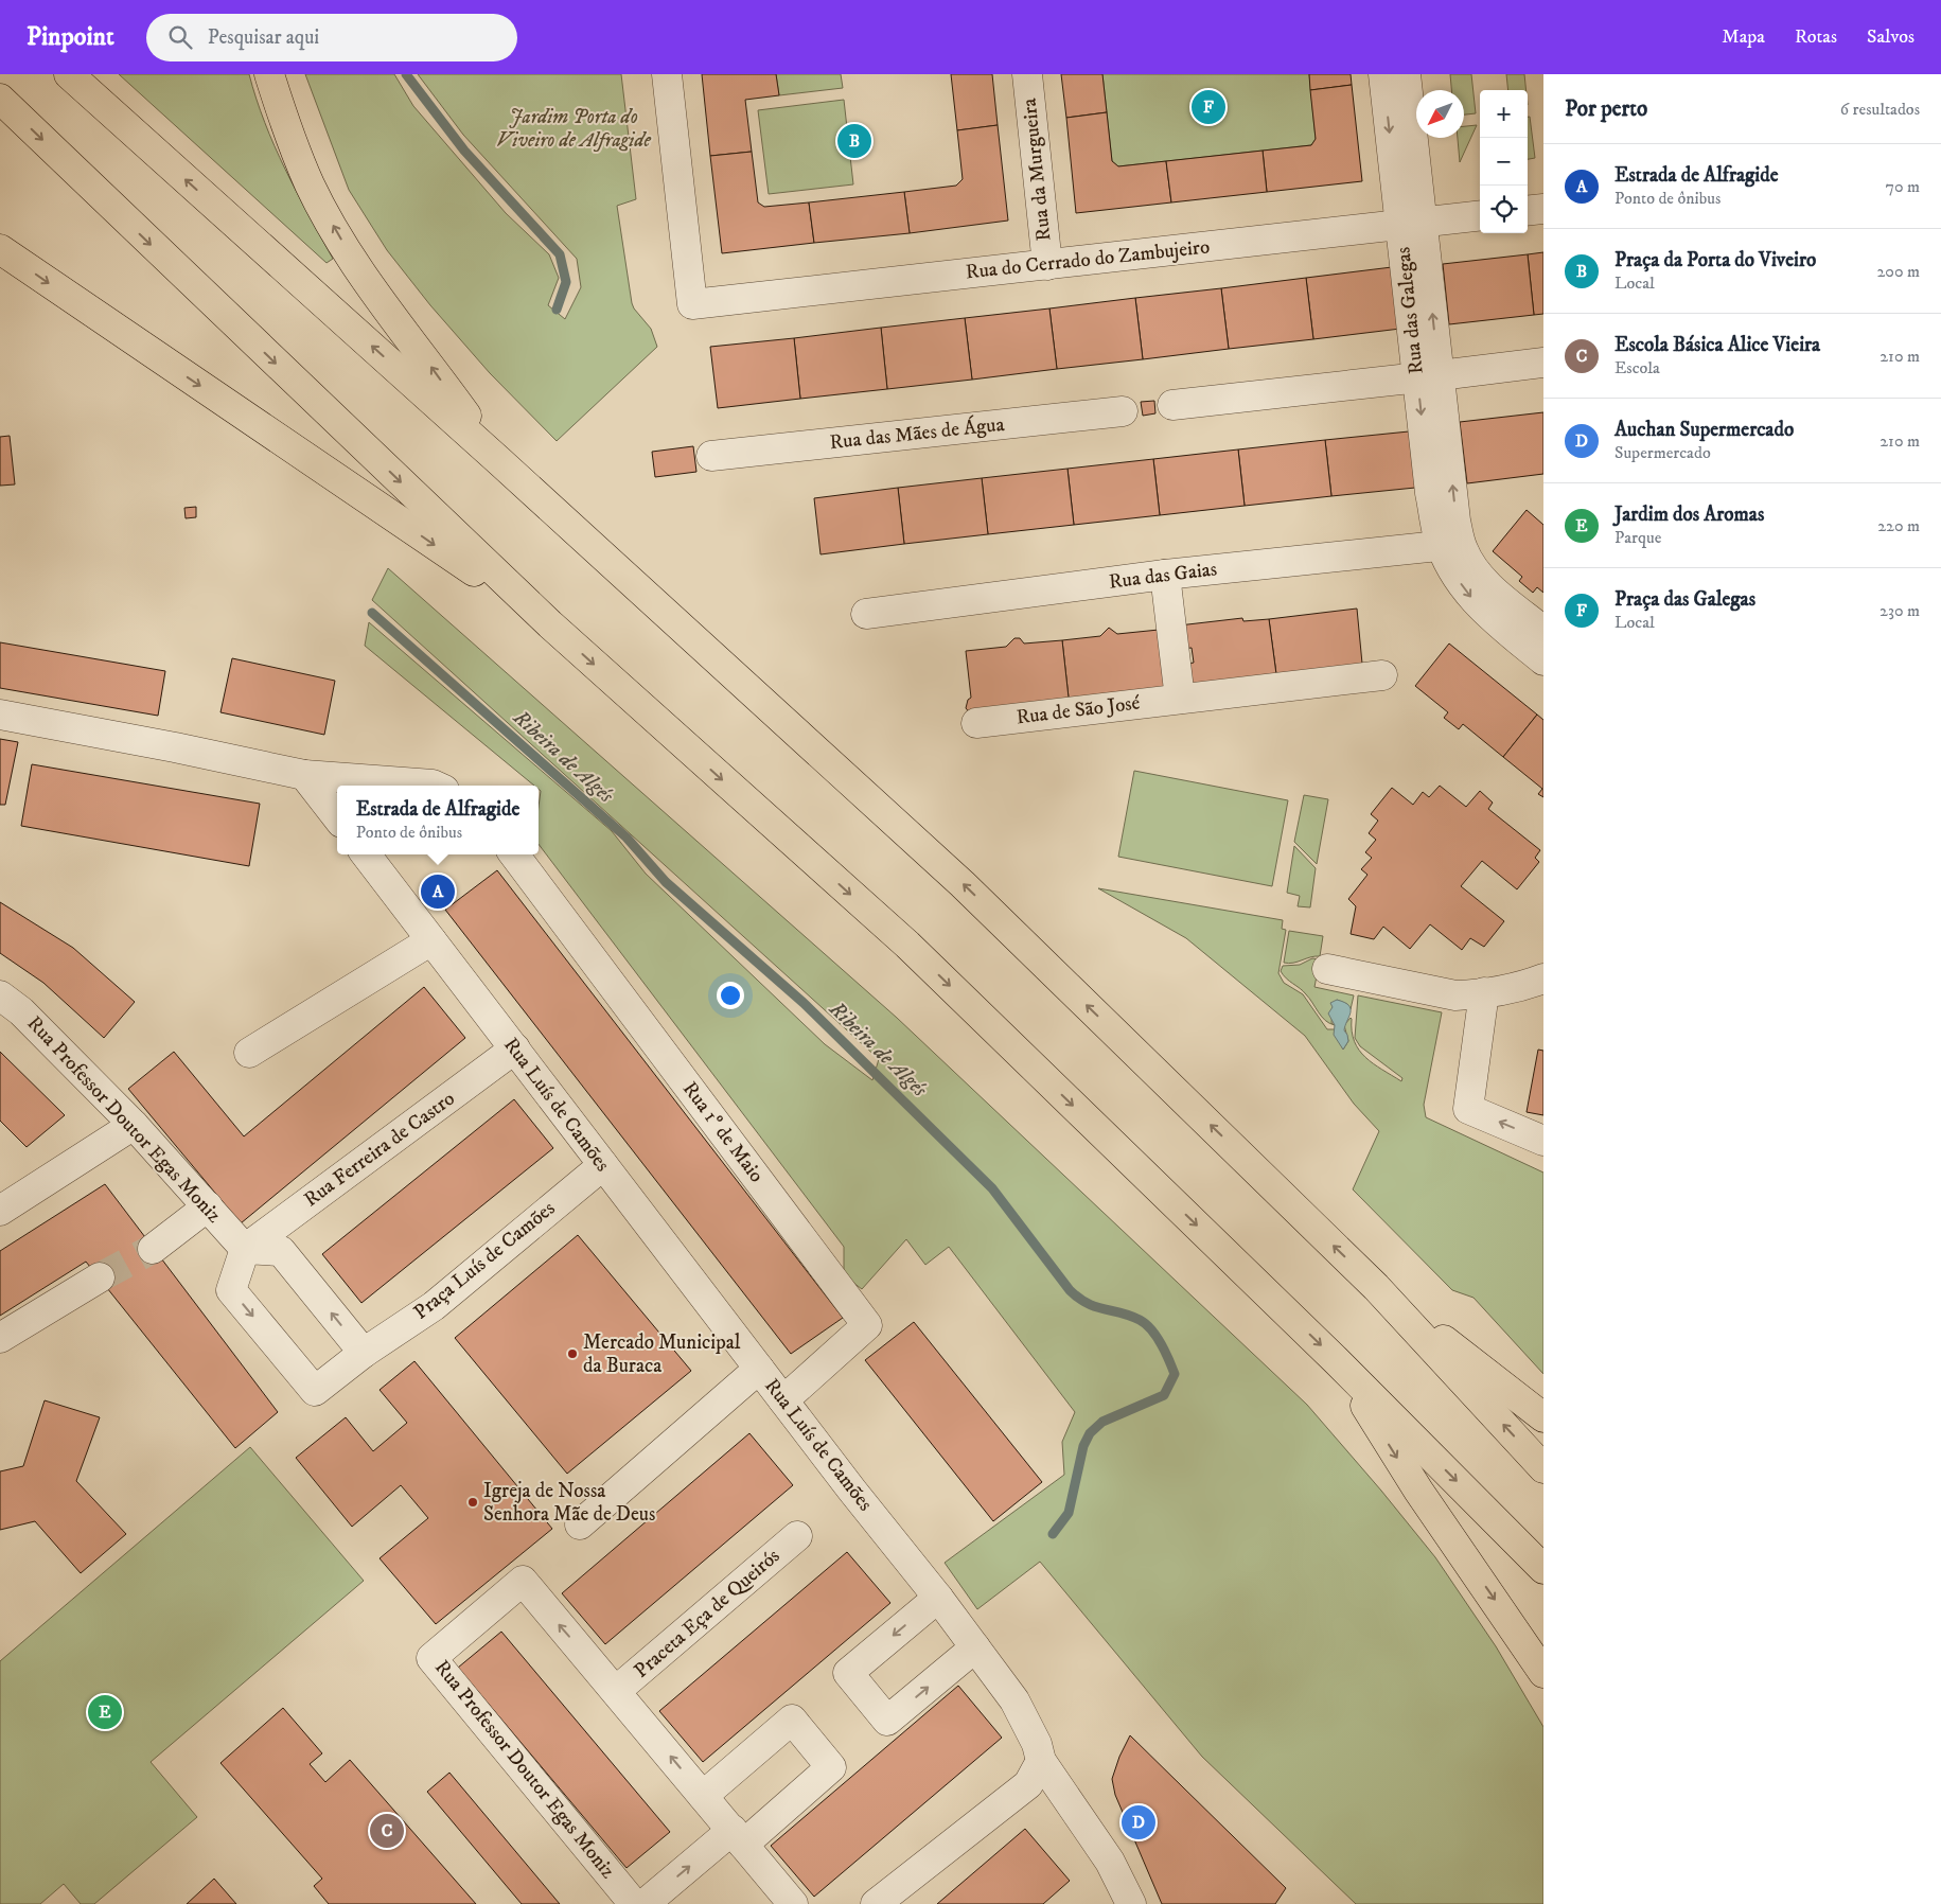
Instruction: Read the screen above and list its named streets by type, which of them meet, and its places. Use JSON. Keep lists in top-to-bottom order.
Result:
{
  "streets": {
    "street": [
      "Rua da Murgueira",
      "Rua do Cerrado do Zambujeiro",
      "Rua das Galegas",
      "Rua das Mães de Água",
      "Rua das Gaias",
      "Rua de São José",
      "Rua Luís de Camões",
      "Rua Professor Doutor Egas Moniz",
      "Rua 1º de Maio",
      "Rua Ferreira de Castro",
      "Praça Luís de Camões",
      "Praceta Eça de Queirós"
    ]
  },
  "crossings": [
    ["Rua da Murgueira", "Rua do Cerrado do Zambujeiro"],
    ["Rua do Cerrado do Zambujeiro", "Rua das Galegas"],
    ["Rua das Galegas", "Rua das Gaias"],
    ["Rua Luís de Camões", "Rua 1º de Maio"],
    ["Rua Luís de Camões", "Rua Ferreira de Castro"],
    ["Rua Luís de Camões", "Praça Luís de Camões"],
    ["Rua Professor Doutor Egas Moniz", "Rua Ferreira de Castro"],
    ["Rua Professor Doutor Egas Moniz", "Praceta Eça de Queirós"]
  ],
  "water": ["Ribeira de Algés"],
  "parks": ["Jardim Porta do Viveiro de Alfragide"],
  "places": ["Mercado Municipal da Buraca", "Igreja de Nossa Senhora Mãe de Deus"],
  "north": "bottom left",
  "page": {
    "header": "Pinpoint",
    "search": "Pesquisar aqui",
    "nav": ["Mapa", "Rotas", "Salvos"],
    "heading": ["Por perto", "6 resultados"],
    "pins": [
      "F",
      "B",
      "A",
      "E",
      "D",
      "C"
    ],
    "map_buttons": ["+", "−"],
    "list": [
      {
        "mark": "A",
        "name": "Estrada de Alfragide",
        "note": "Ponto de ônibus",
        "value": "70 m"
      },
      {
        "mark": "B",
        "name": "Praça da Porta do Viveiro",
        "note": "Local",
        "value": "200 m"
      },
      {
        "mark": "C",
        "name": "Escola Básica Alice Vieira",
        "note": "Escola",
        "value": "210 m"
      },
      {
        "mark": "D",
        "name": "Auchan Supermercado",
        "note": "Supermercado",
        "value": "210 m"
      },
      {
        "mark": "E",
        "name": "Jardim dos Aromas",
        "note": "Parque",
        "value": "220 m"
      },
      {
        "mark": "F",
        "name": "Praça das Galegas",
        "note": "Local",
        "value": "230 m"
      }
    ],
    "popup": ["Estrada de Alfragide", "Ponto de ônibus"]
  }
}
